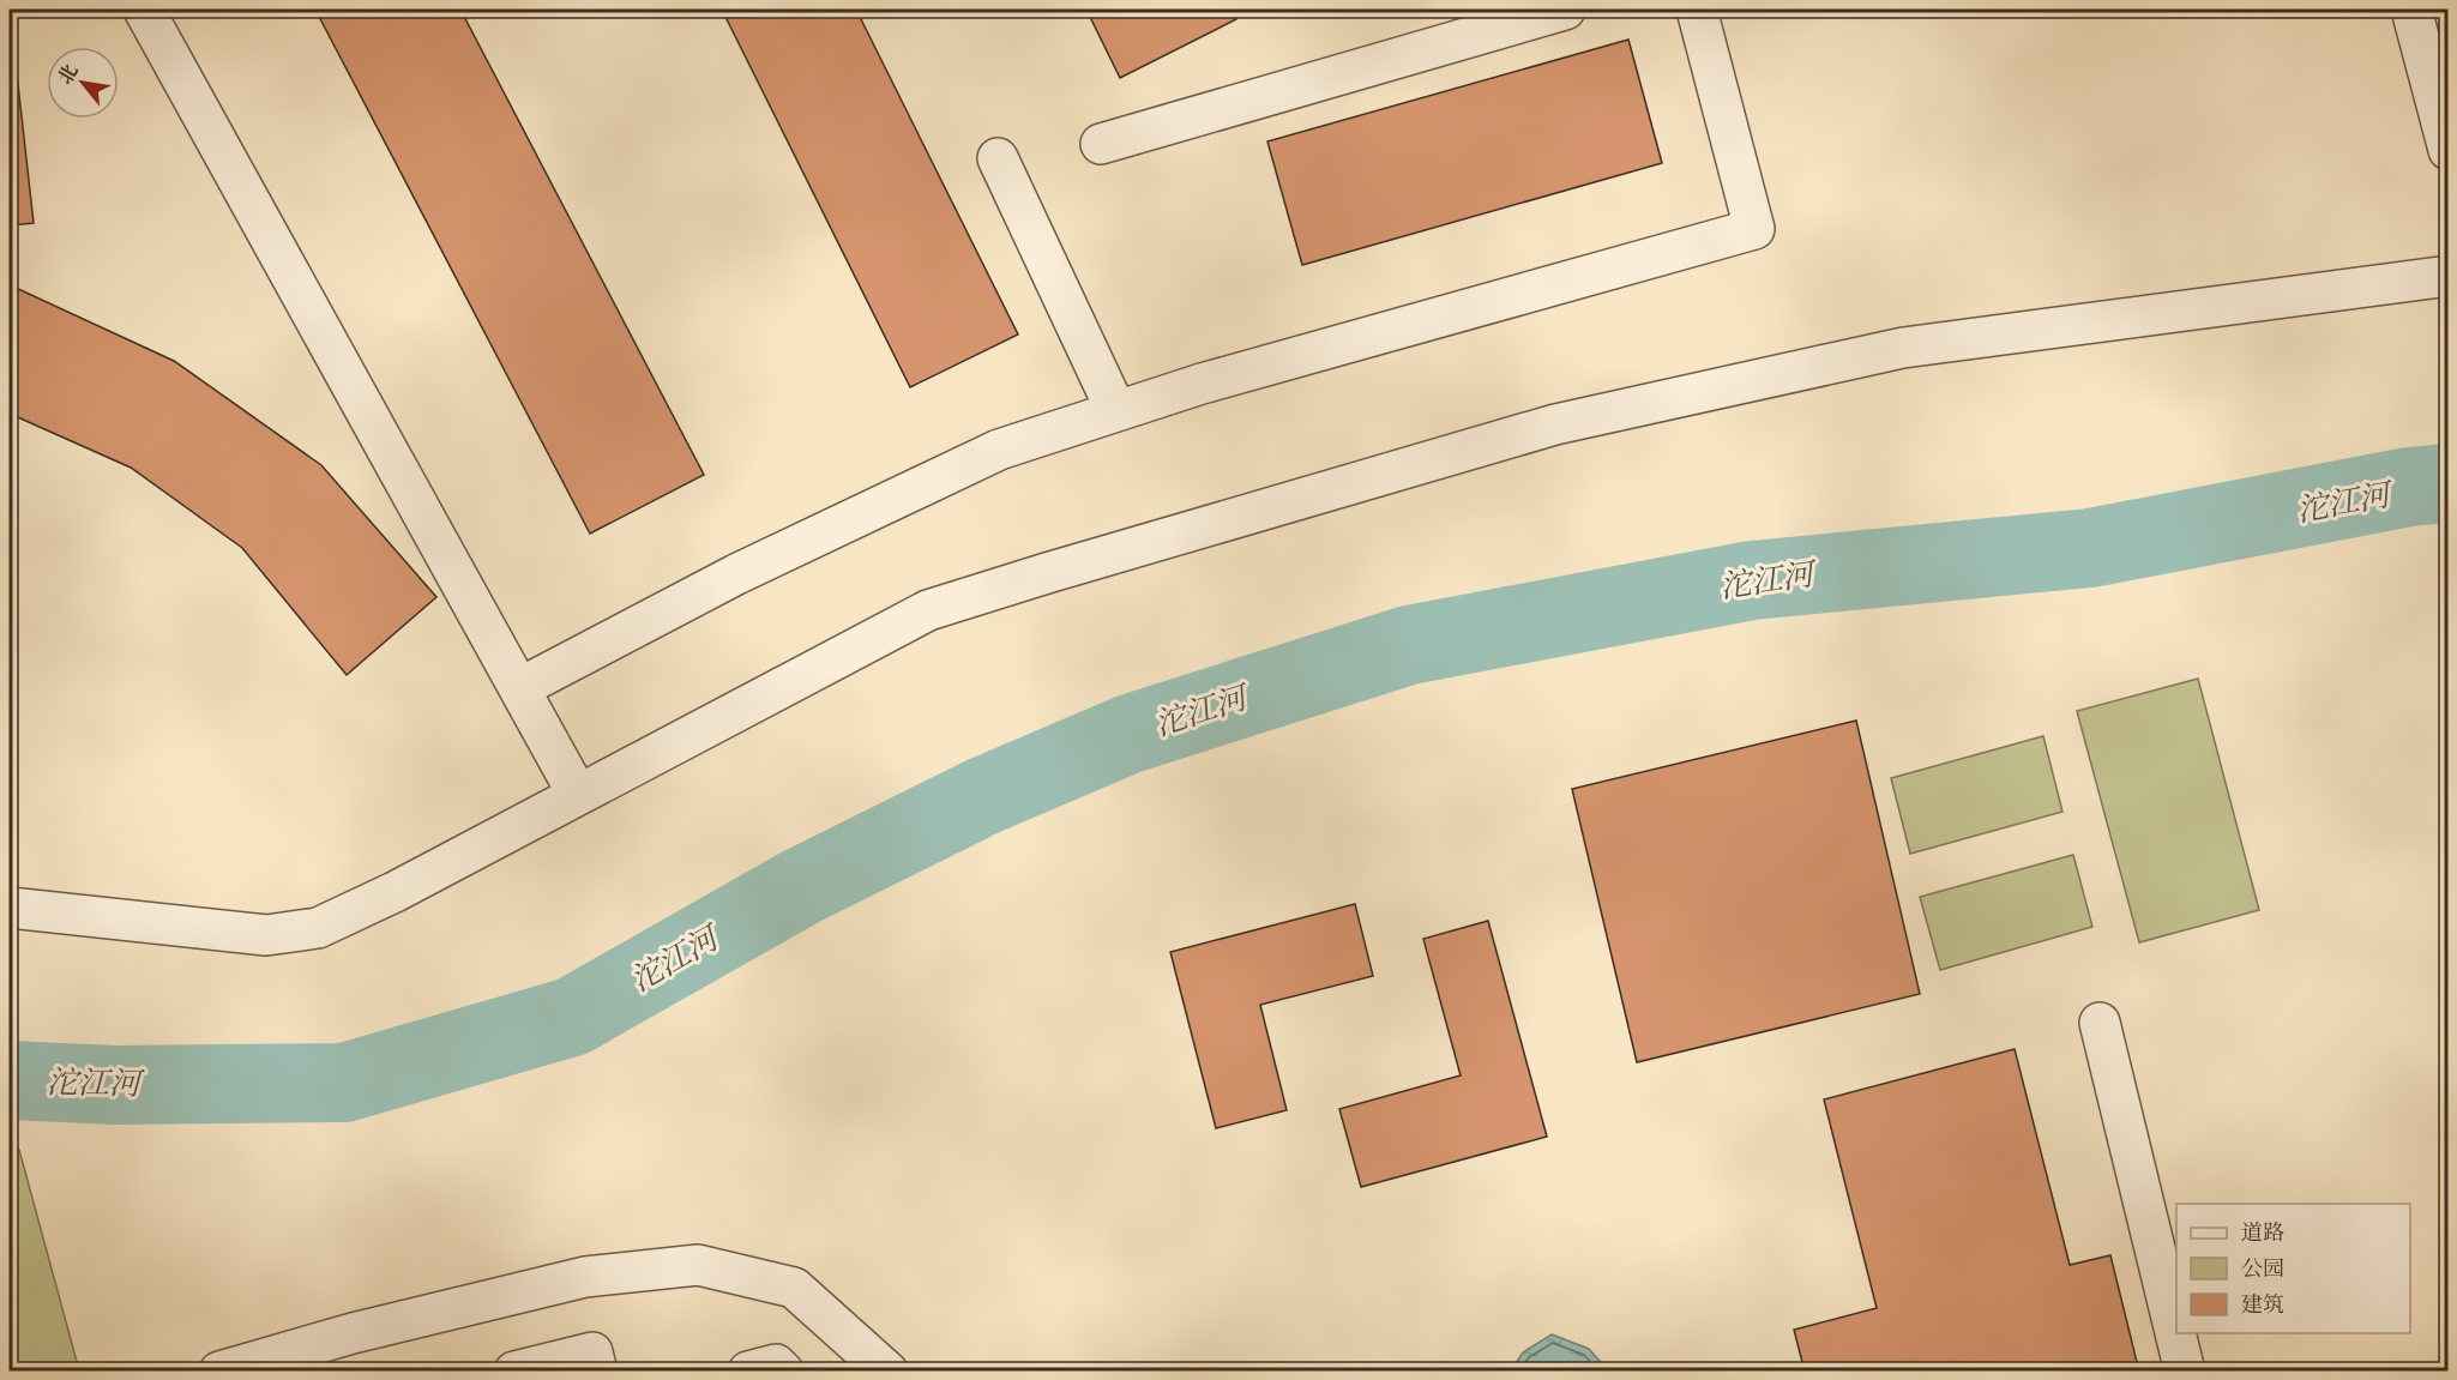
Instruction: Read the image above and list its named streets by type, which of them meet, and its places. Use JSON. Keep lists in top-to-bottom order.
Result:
{
  "water": ["沱江河"],
  "legend": ["道路", "公园", "建筑"],
  "north": "top left"
}
